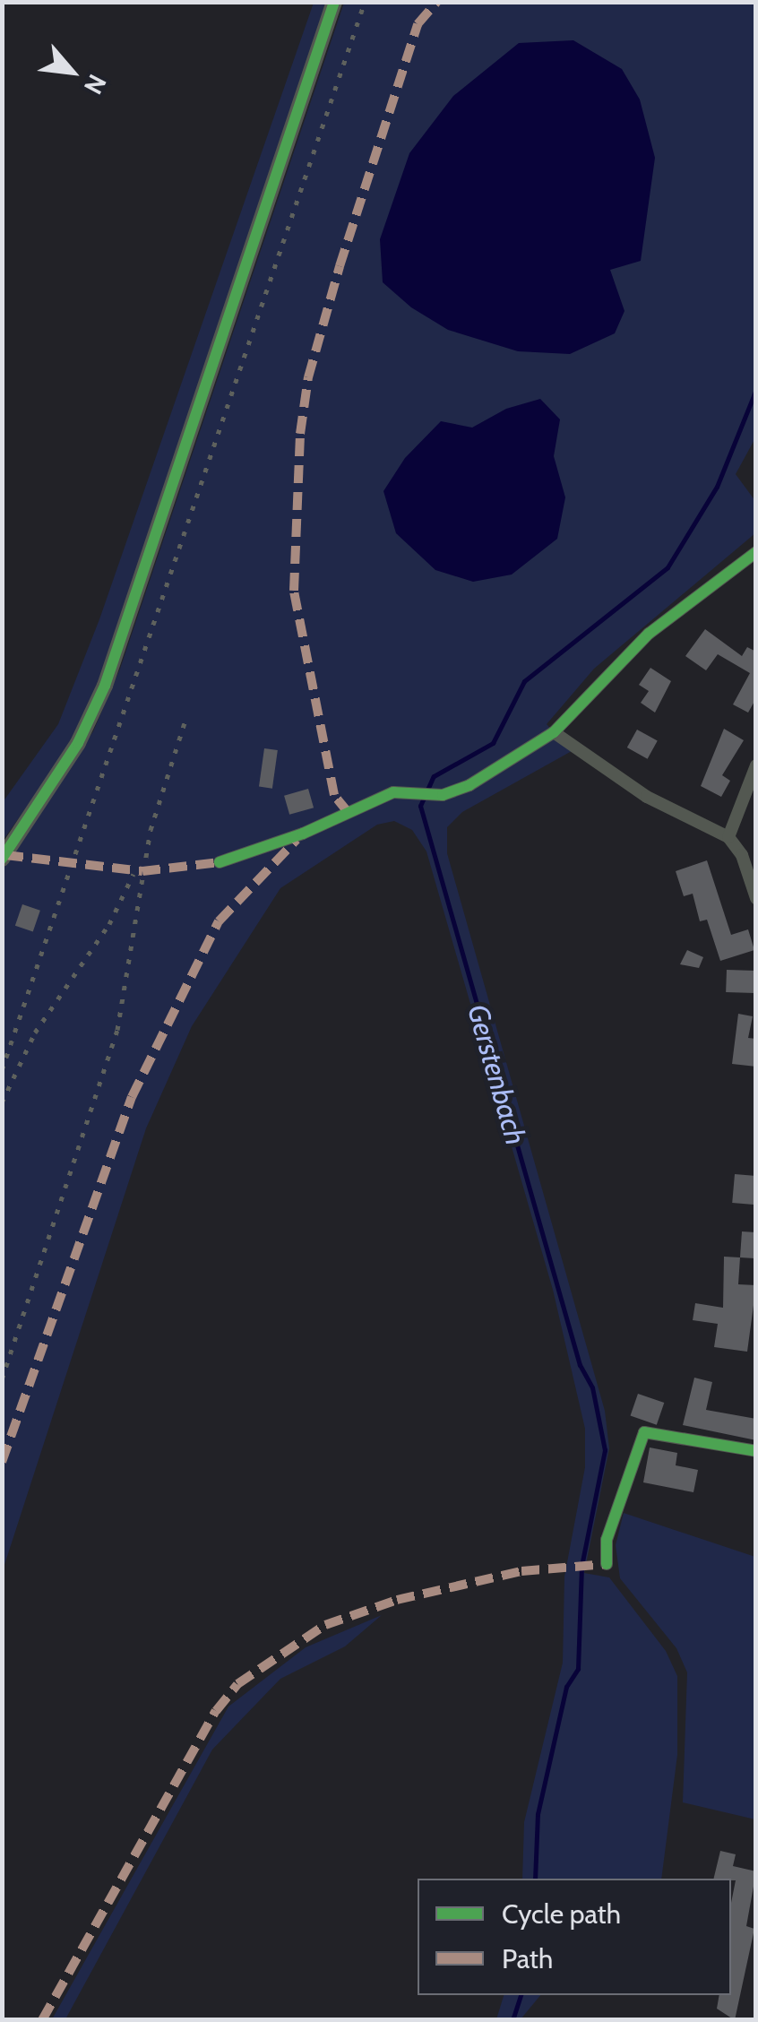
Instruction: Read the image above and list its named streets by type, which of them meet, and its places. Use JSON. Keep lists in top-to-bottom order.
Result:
{
  "water": ["Gerstenbach"],
  "legend": ["Cycle path", "Path"],
  "north": "bottom right"
}
